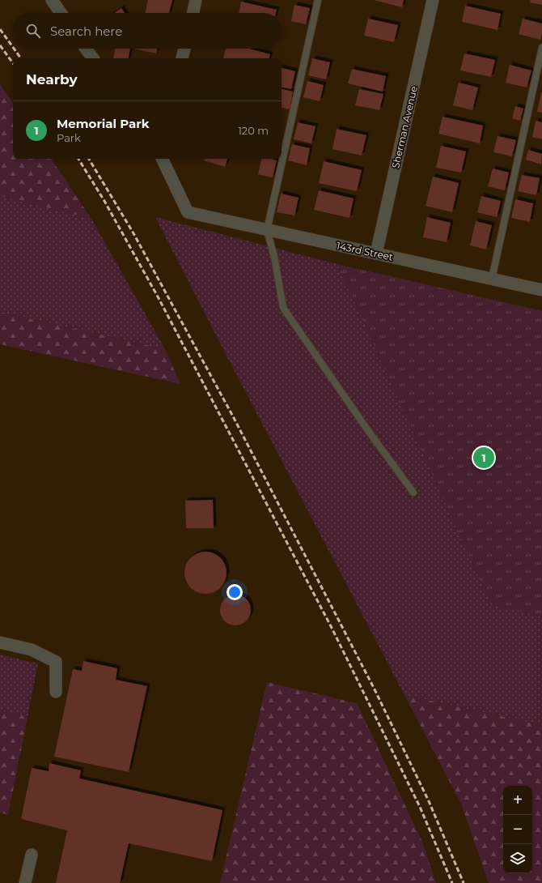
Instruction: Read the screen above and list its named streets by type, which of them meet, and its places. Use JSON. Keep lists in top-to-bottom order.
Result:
{
  "streets": {
    "street": ["Sherman Avenue", "143rd Street"]
  },
  "crossings": [
    ["Sherman Avenue", "143rd Street"]
  ],
  "page": {
    "search": "Search here",
    "heading": "Nearby",
    "list": [
      {
        "mark": "1",
        "name": "Memorial Park",
        "note": "Park",
        "value": "120 m"
      }
    ],
    "pins": "1",
    "map_buttons": ["+", "−"]
  }
}
